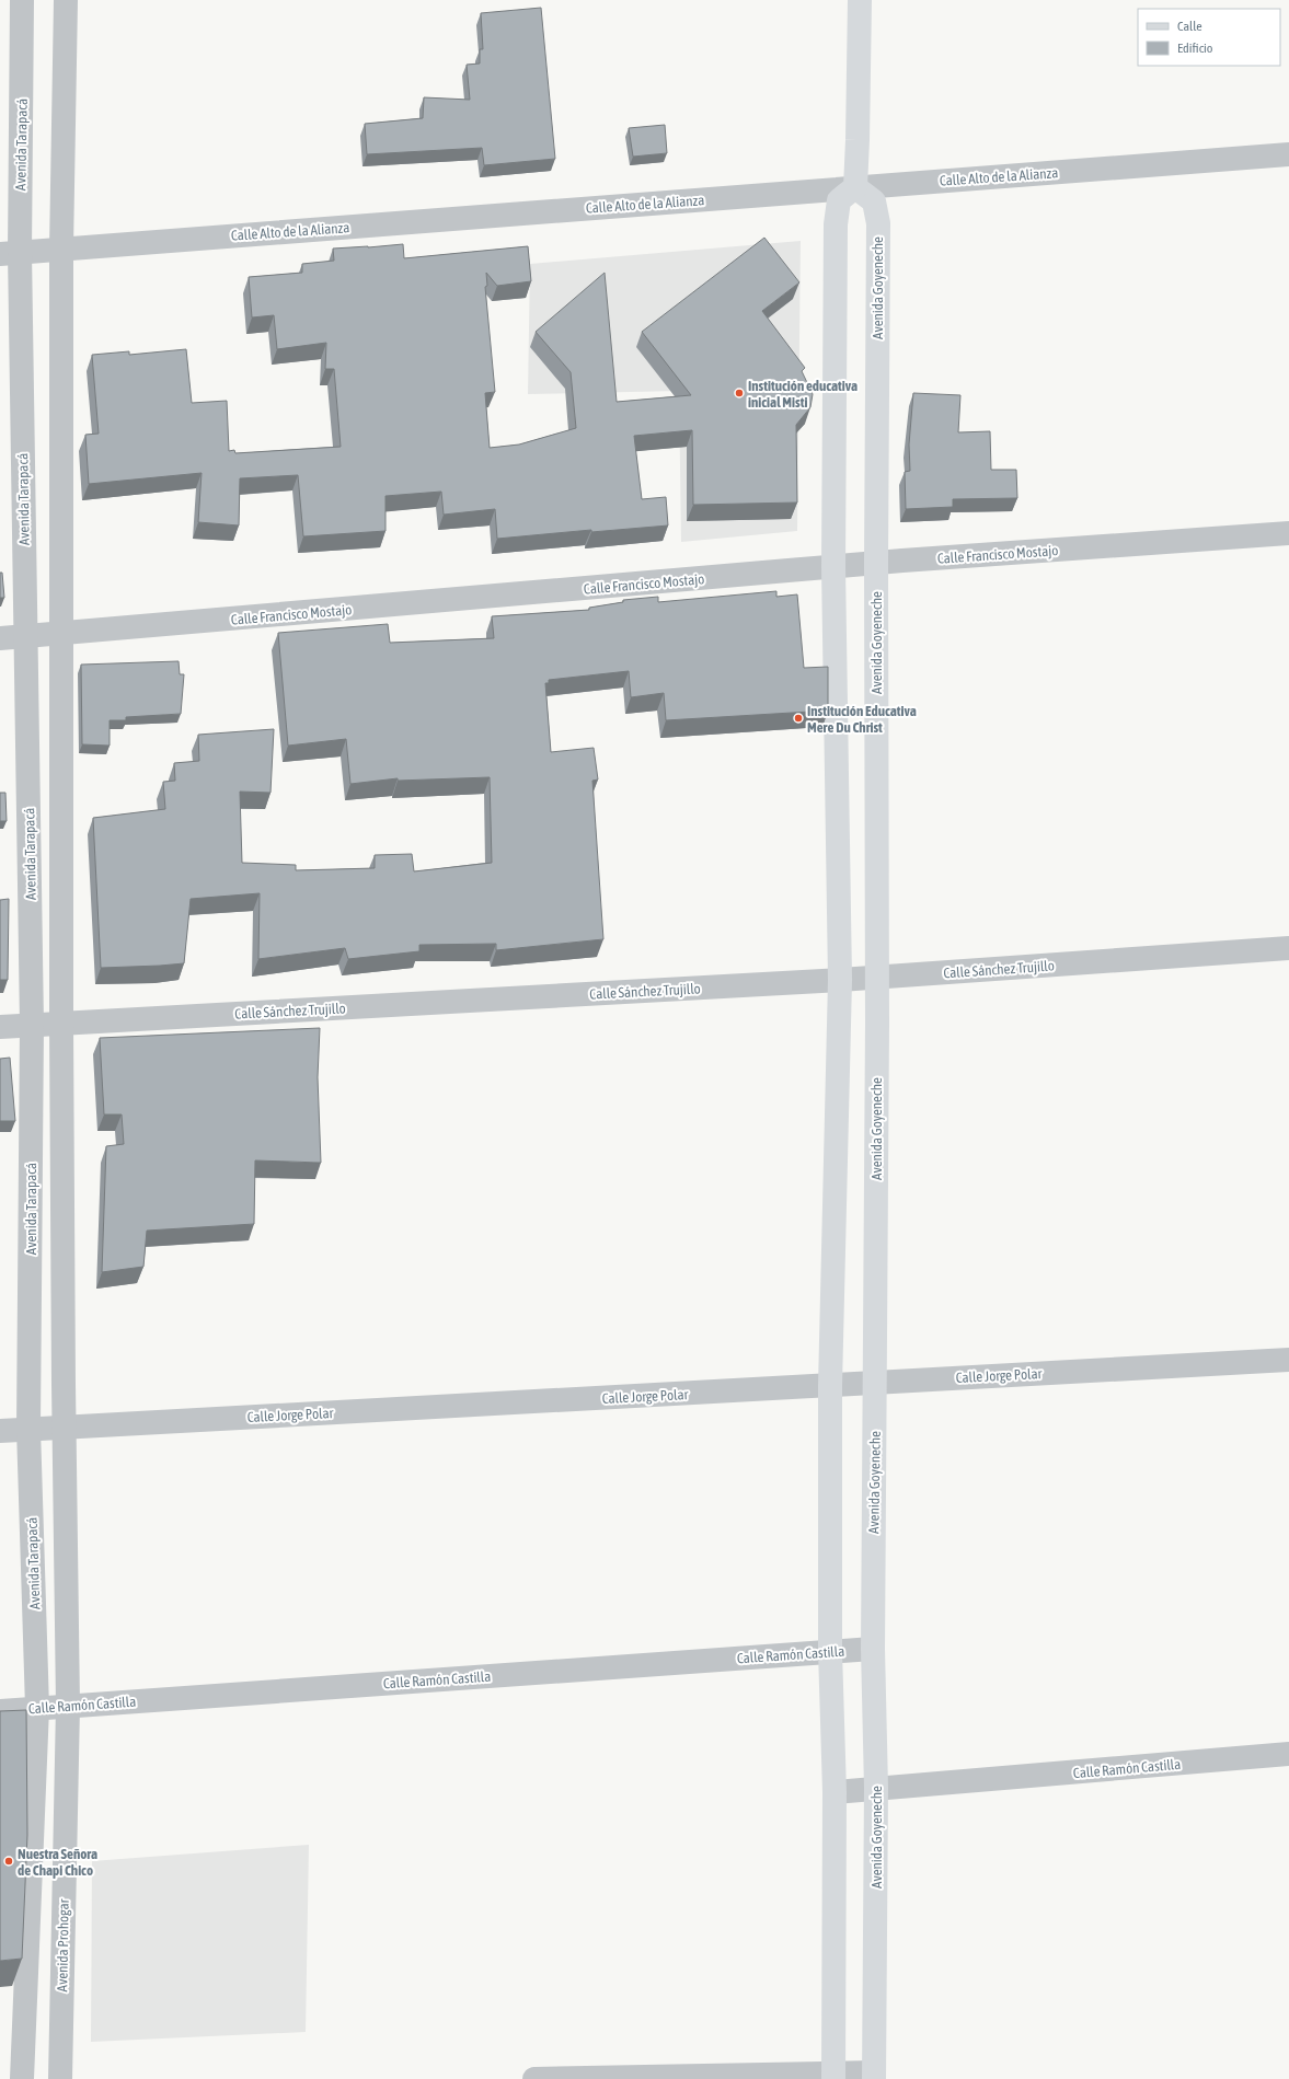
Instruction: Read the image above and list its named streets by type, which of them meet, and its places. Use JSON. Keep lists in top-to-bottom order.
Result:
{
  "streets": {
    "main road": ["Avenida Goyeneche"],
    "street": [
      "Avenida Tarapacá",
      "Calle Alto de la Alianza",
      "Calle Francisco Mostajo",
      "Calle Sánchez Trujillo",
      "Calle Jorge Polar",
      "Calle Ramón Castilla",
      "Avenida Prohogar"
    ]
  },
  "crossings": [
    ["Avenida Tarapacá", "Calle Alto de la Alianza"],
    ["Avenida Tarapacá", "Calle Francisco Mostajo"],
    ["Avenida Tarapacá", "Calle Sánchez Trujillo"],
    ["Avenida Tarapacá", "Calle Jorge Polar"],
    ["Avenida Tarapacá", "Calle Ramón Castilla"],
    ["Calle Alto de la Alianza", "Avenida Goyeneche"],
    ["Avenida Goyeneche", "Calle Francisco Mostajo"],
    ["Avenida Goyeneche", "Calle Sánchez Trujillo"],
    ["Avenida Goyeneche", "Calle Jorge Polar"],
    ["Avenida Goyeneche", "Calle Ramón Castilla"],
    ["Calle Ramón Castilla", "Avenida Prohogar"]
  ],
  "places": ["Institución educativa inicial Misti", "Institución Educativa Mere Du Christ", "Nuestra Señora de Chapi Chico"],
  "legend": ["Calle", "Edificio"]
}
